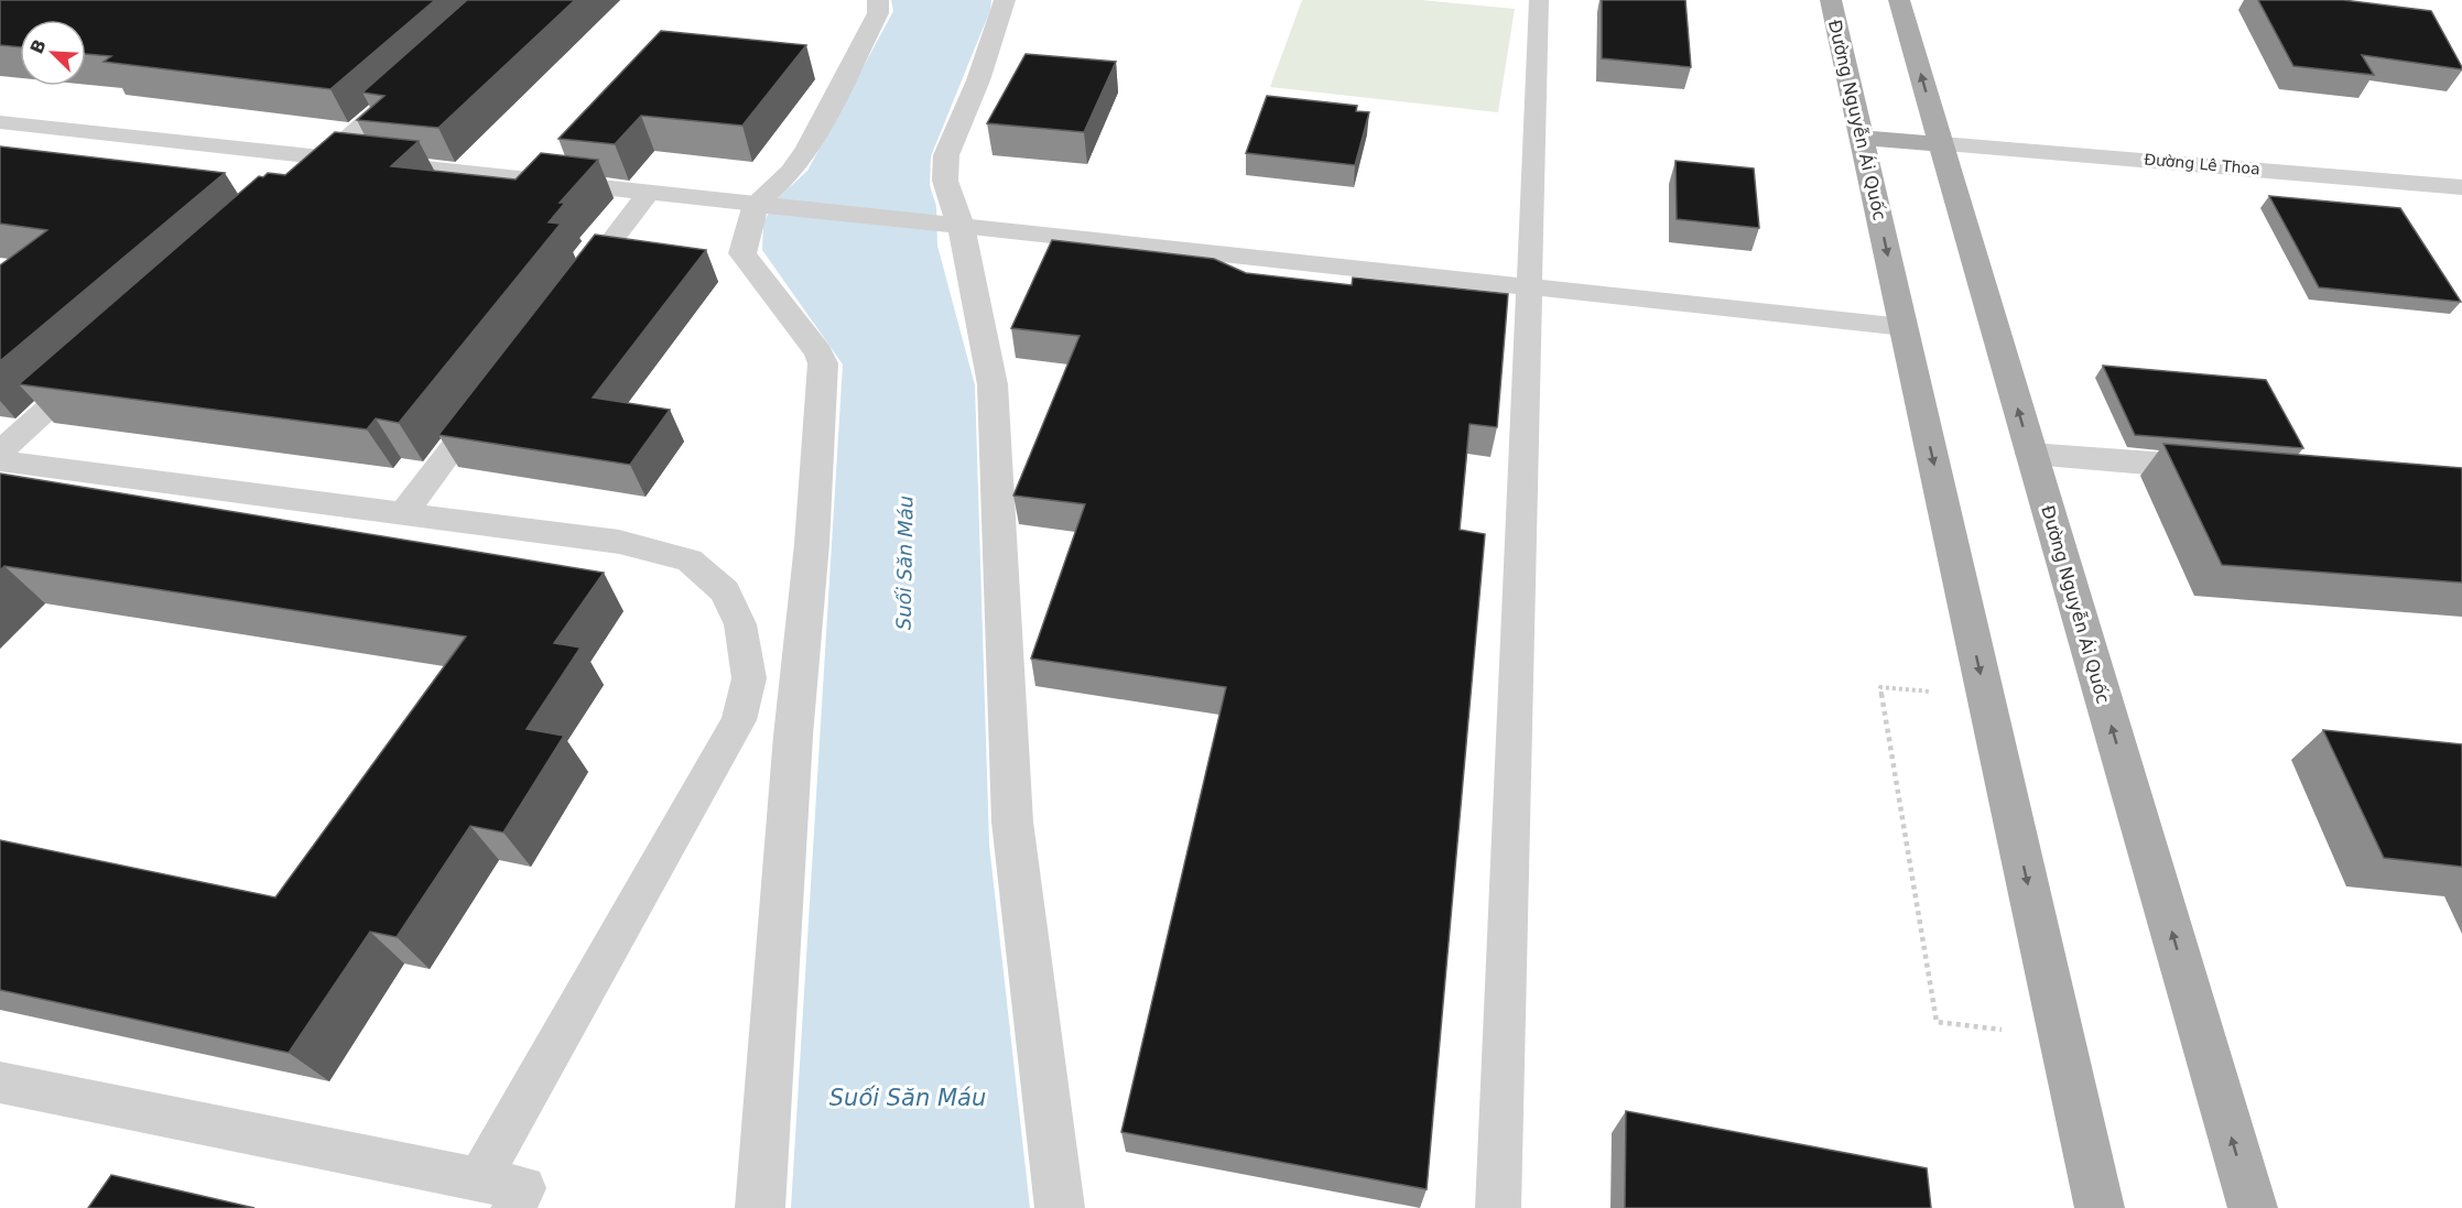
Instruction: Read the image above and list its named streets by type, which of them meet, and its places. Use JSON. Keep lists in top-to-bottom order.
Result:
{
  "streets": {
    "main road": ["Đường Nguyễn Ái Quốc"],
    "street": ["Đường Lê Thoa"]
  },
  "crossings": [
    ["Đường Nguyễn Ái Quốc", "Đường Lê Thoa"]
  ],
  "water": ["Suối Săn Máu"],
  "north": "top left"
}
